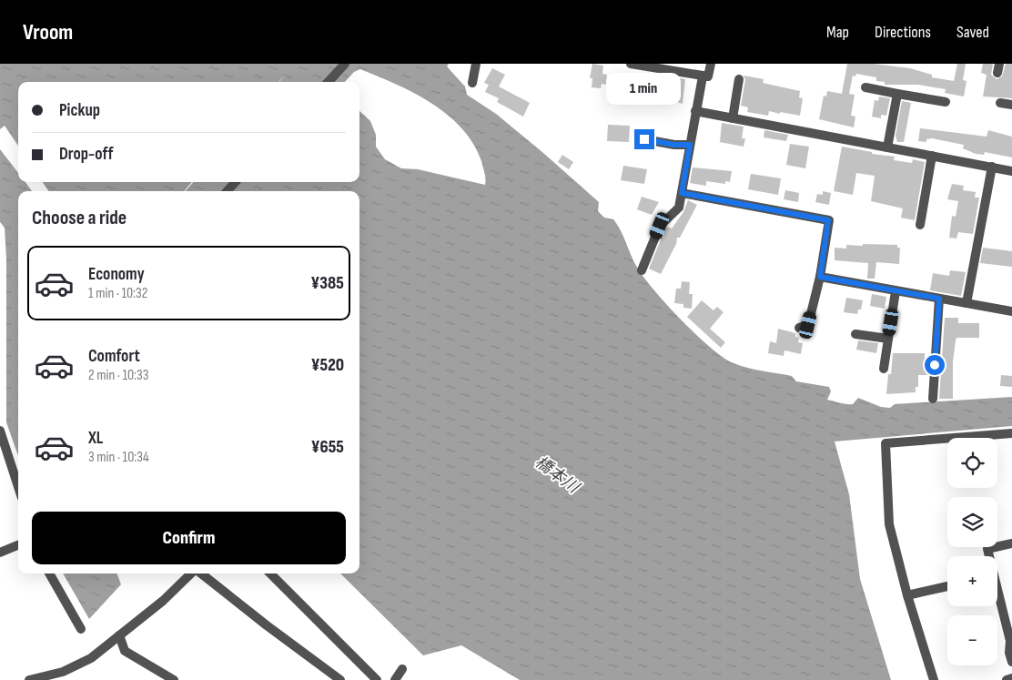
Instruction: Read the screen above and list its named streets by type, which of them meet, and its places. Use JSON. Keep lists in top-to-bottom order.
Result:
{
  "water": ["橋本川"],
  "page": {
    "header": "Vroom",
    "nav": ["Map", "Directions", "Saved"],
    "bubble": "1 min",
    "banner": ["Pickup", "Drop-off"],
    "heading": "Choose a ride",
    "list": [
      {
        "name": "Economy",
        "note": "1 min · 10:32",
        "value": "¥385"
      },
      {
        "name": "Comfort",
        "note": "2 min · 10:33",
        "value": "¥520"
      },
      {
        "name": "XL",
        "note": "3 min · 10:34",
        "value": "¥655"
      }
    ],
    "map_buttons": ["+", "−"],
    "buttons": "Confirm"
  }
}
